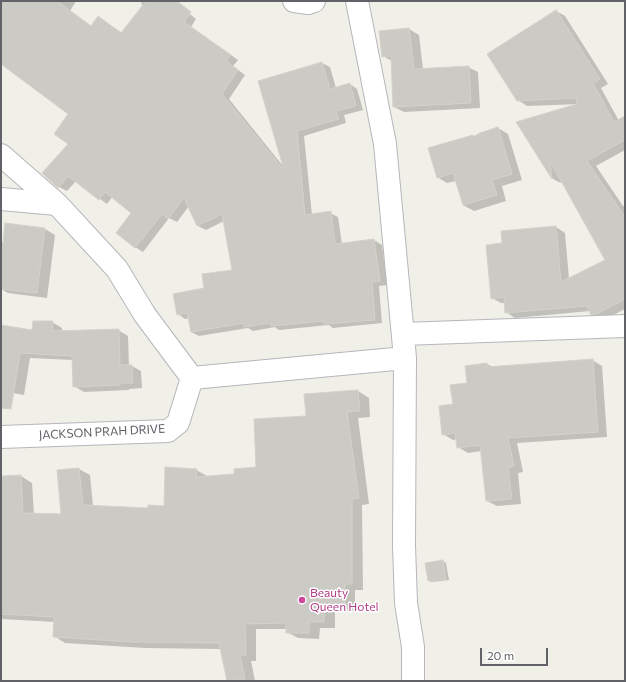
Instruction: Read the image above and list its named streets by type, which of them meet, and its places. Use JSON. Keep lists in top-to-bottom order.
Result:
{
  "streets": {
    "street": ["JACKSON PRAH DRIVE"]
  },
  "places": ["Beauty Queen Hotel"],
  "scale_bar": "20 m"
}
